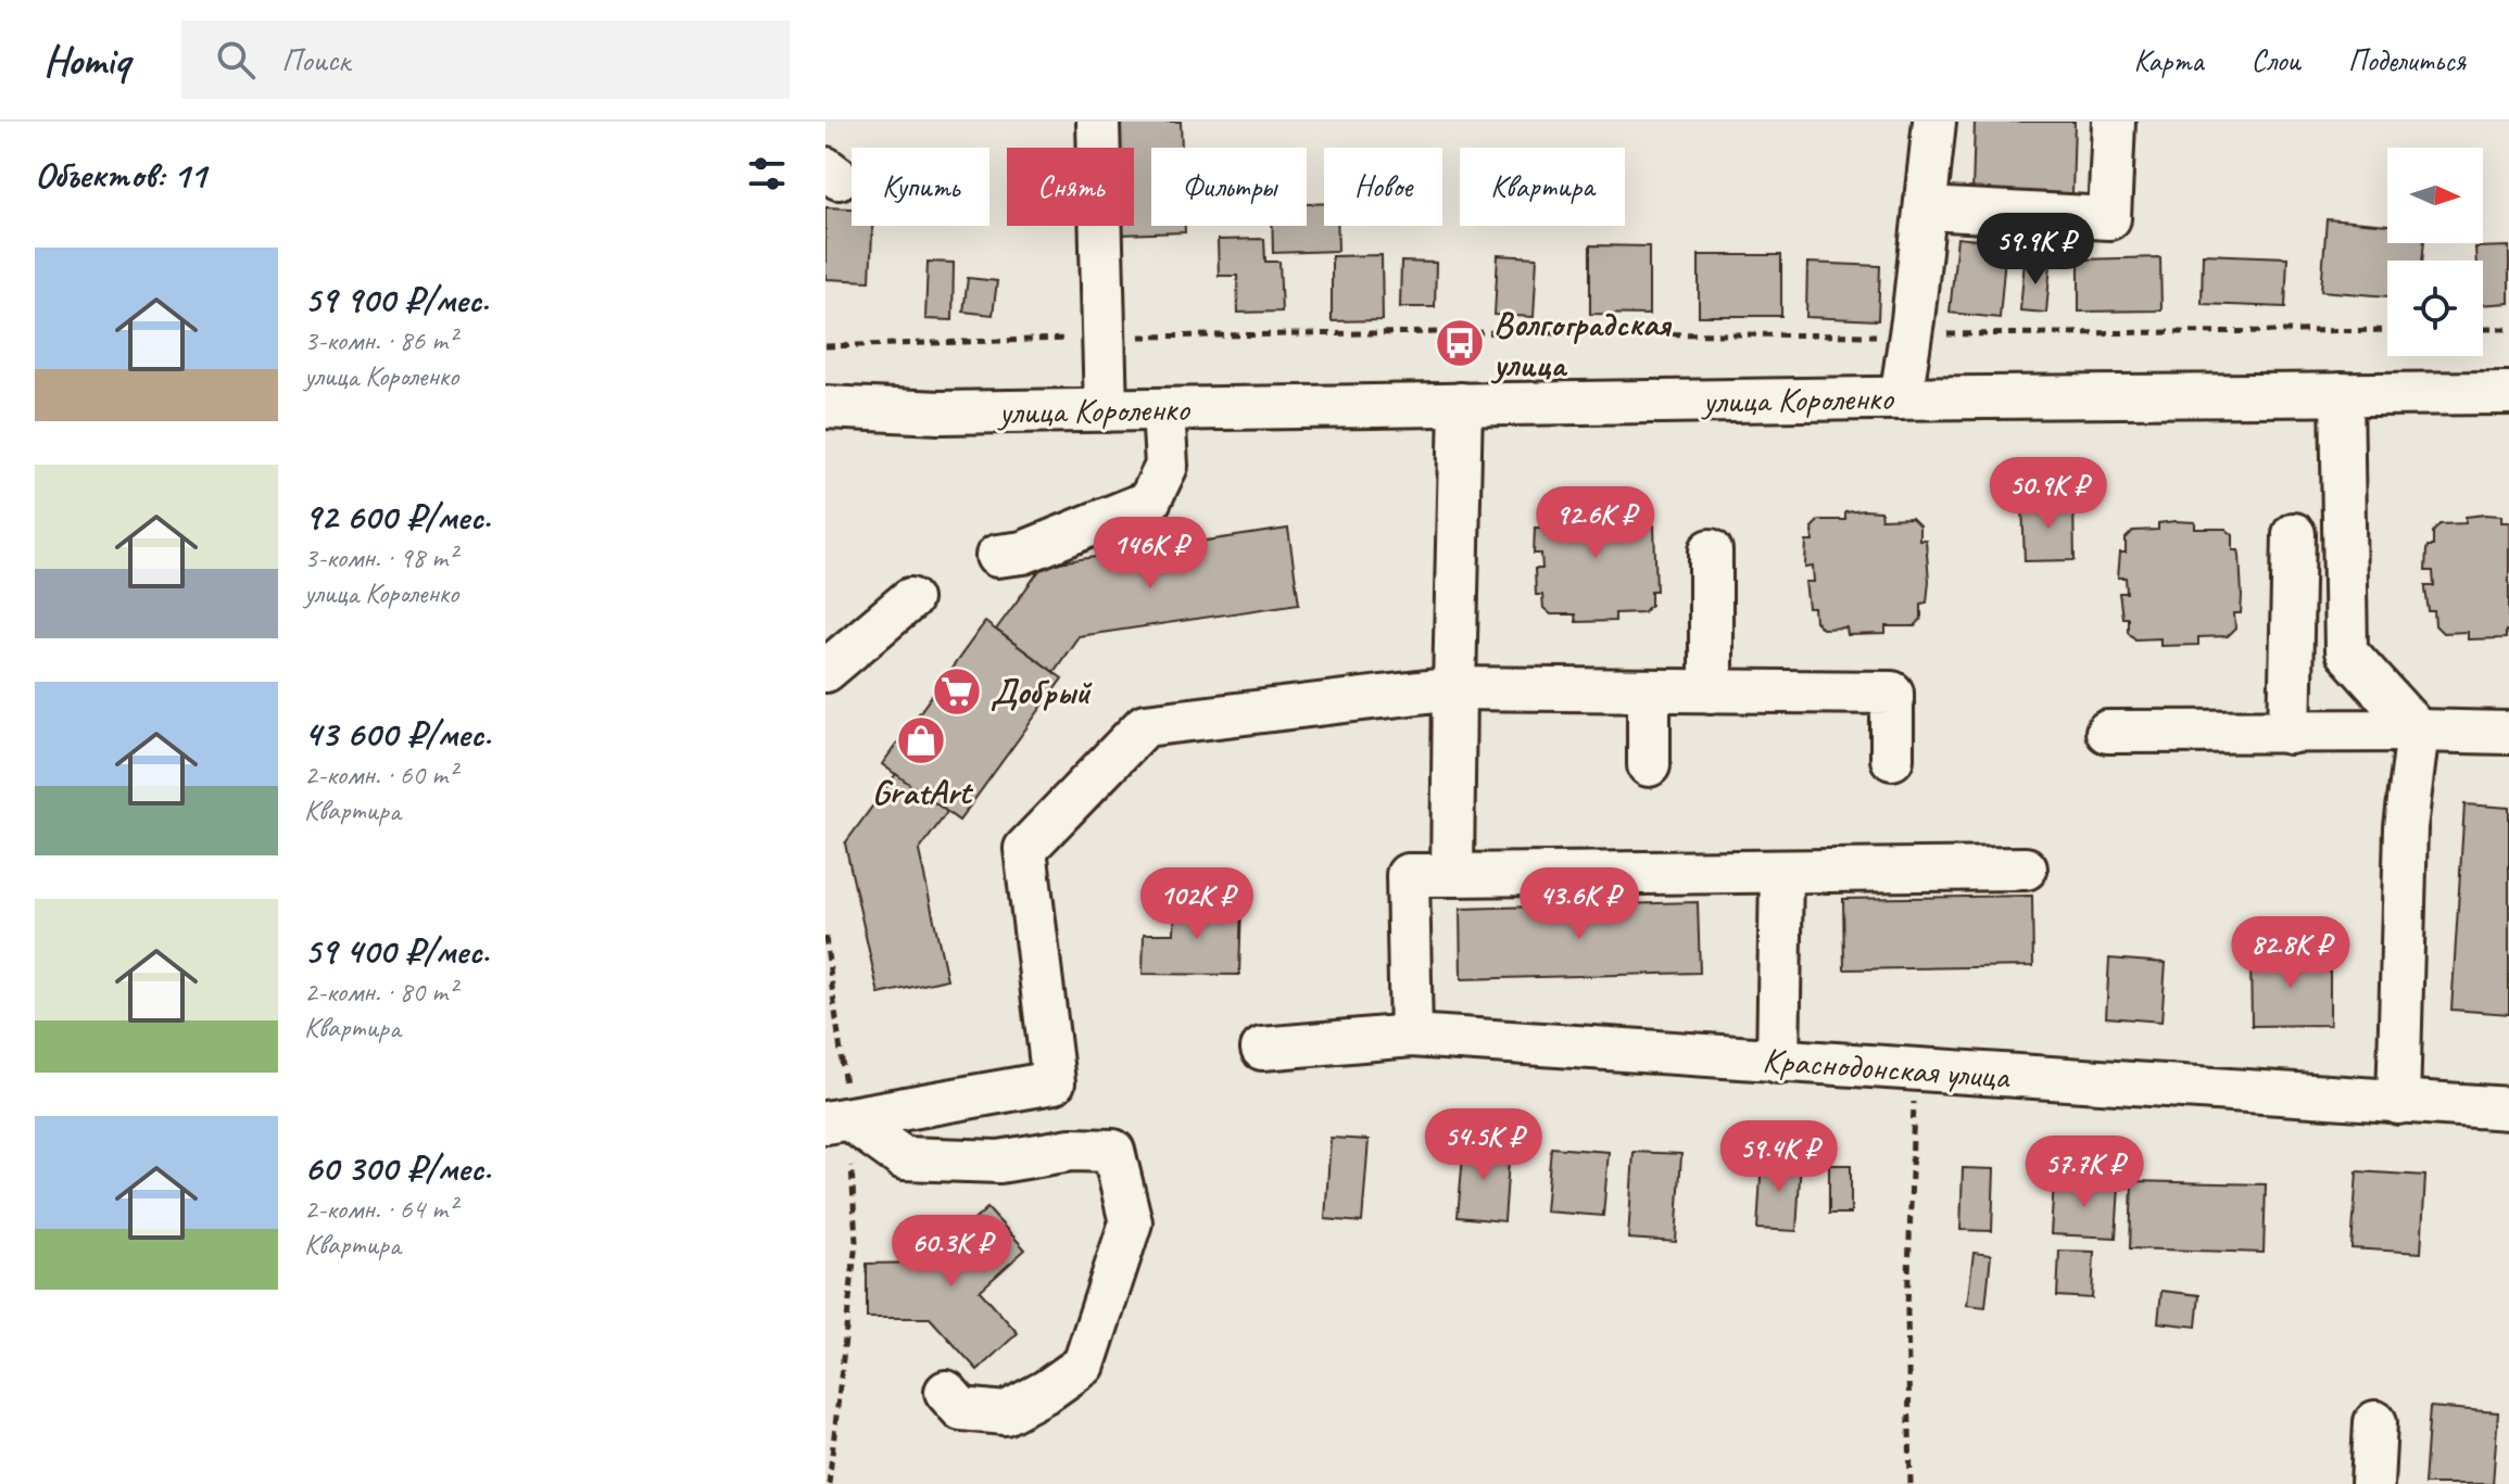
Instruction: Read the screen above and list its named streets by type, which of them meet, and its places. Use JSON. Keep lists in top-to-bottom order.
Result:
{
  "streets": {
    "street": ["улица Короленко", "Краснодонская улица"]
  },
  "places": {
    "bus stop": ["Волгоградская улица"],
    "supermarket": ["Добрый"],
    "shop": ["GratArt"]
  },
  "north": "right",
  "page": {
    "header": "Homiq",
    "search": "Поиск",
    "nav": ["Карта", "Слои", "Поделиться"],
    "heading": "Объектов: 11",
    "chip": [
      "Купить",
      "Снять",
      "Фильтры",
      "Новое",
      "Квартира"
    ],
    "price": [
      "59.9K ₽",
      "50.9K ₽",
      "92.6K ₽",
      "146K ₽",
      "102K ₽",
      "43.6K ₽",
      "82.8K ₽",
      "54.5K ₽",
      "59.4K ₽",
      "57.7K ₽",
      "60.3K ₽"
    ],
    "list": [
      {
        "name": "59 900 ₽/мес.",
        "note": "3-комн. · 86 m² · улица Короленко"
      },
      {
        "name": "92 600 ₽/мес.",
        "note": "3-комн. · 98 m² · улица Короленко"
      },
      {
        "name": "43 600 ₽/мес.",
        "note": "2-комн. · 60 m² · Квартира"
      },
      {
        "name": "59 400 ₽/мес.",
        "note": "2-комн. · 80 m² · Квартира"
      },
      {
        "name": "60 300 ₽/мес.",
        "note": "2-комн. · 64 m² · Квартира"
      }
    ]
  }
}
